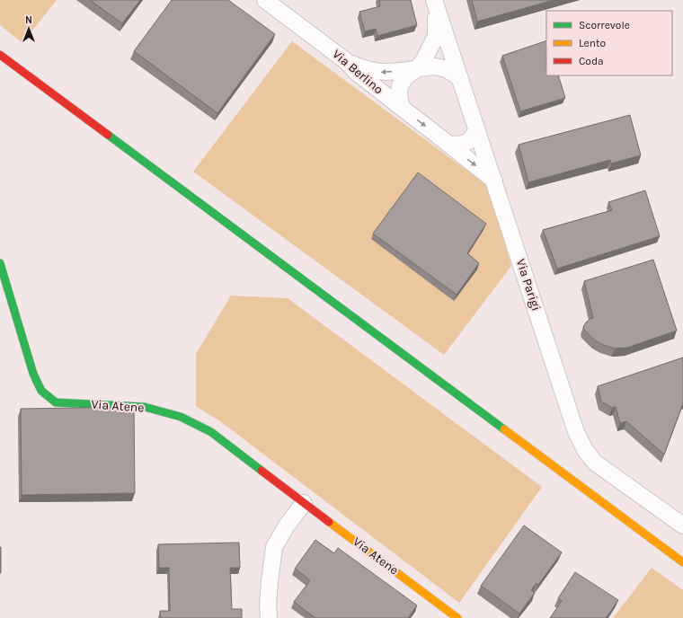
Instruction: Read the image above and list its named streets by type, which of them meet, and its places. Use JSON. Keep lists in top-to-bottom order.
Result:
{
  "streets": {
    "main road": ["Via Atene"],
    "street": ["Via Berlino", "Via Parigi"]
  },
  "crossings": [
    ["Via Berlino", "Via Parigi"]
  ],
  "one_way": ["Via Berlino"],
  "legend": ["Scorrevole", "Lento", "Coda"],
  "north": "top"
}
